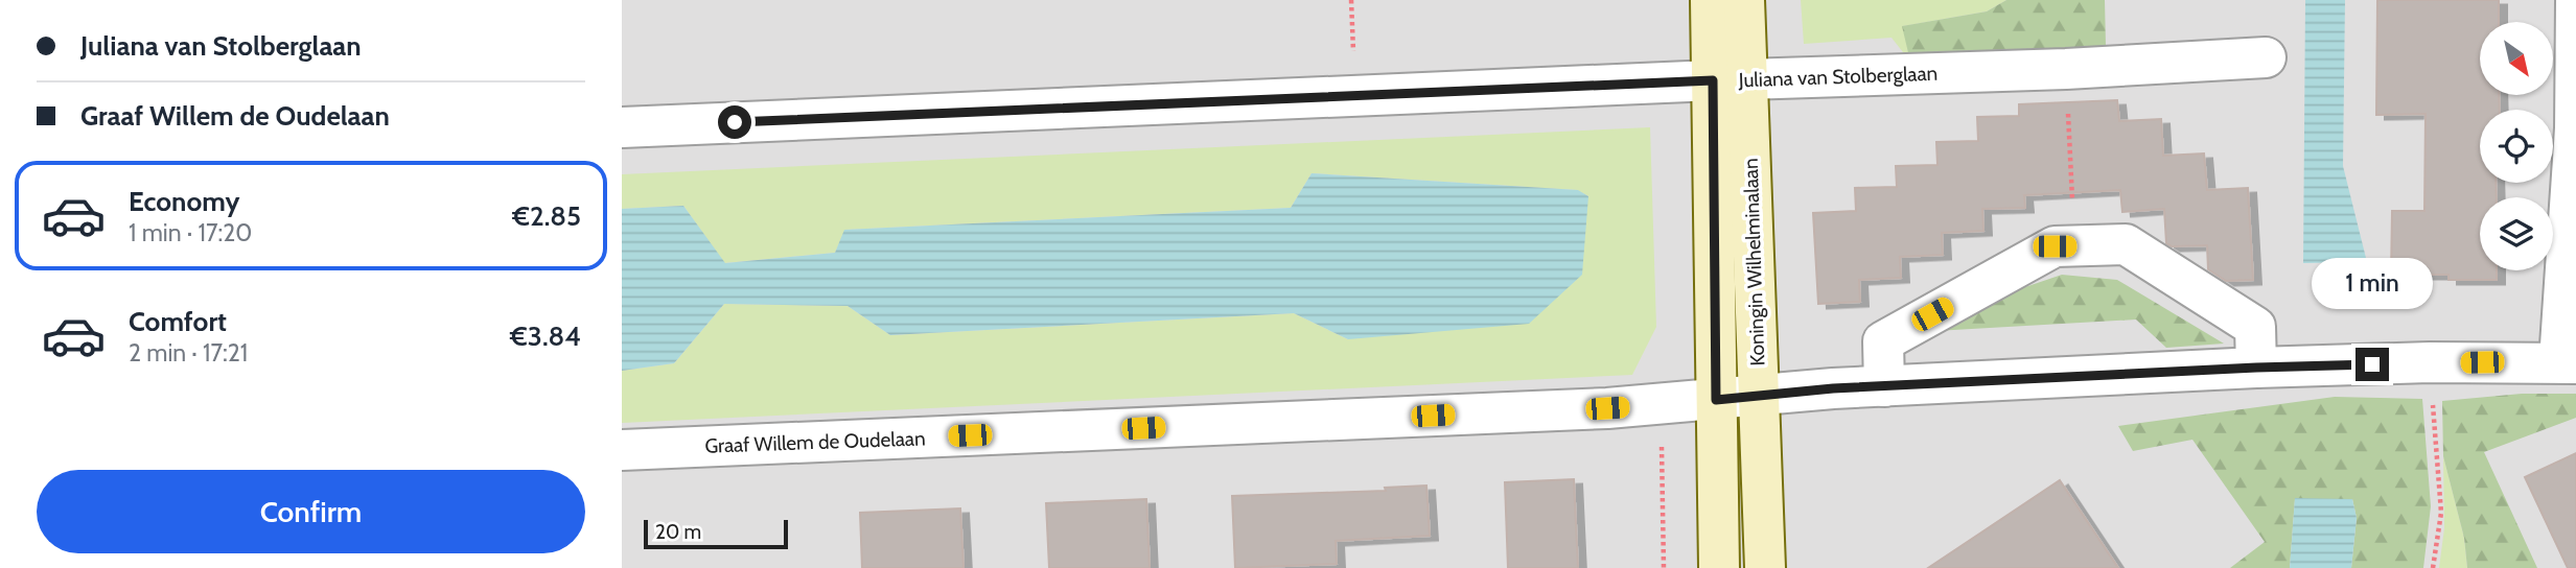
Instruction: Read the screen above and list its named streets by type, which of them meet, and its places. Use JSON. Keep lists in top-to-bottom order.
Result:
{
  "streets": {
    "main road": ["Koningin Wilhelminalaan"],
    "street": ["Juliana van Stolberglaan", "Graaf Willem de Oudelaan"]
  },
  "crossings": [
    ["Juliana van Stolberglaan", "Koningin Wilhelminalaan"],
    ["Koningin Wilhelminalaan", "Graaf Willem de Oudelaan"]
  ],
  "scale_bar": "20 m",
  "north": "bottom right",
  "page": {
    "banner": ["Juliana van Stolberglaan", "Graaf Willem de Oudelaan"],
    "list": [
      {
        "name": "Economy",
        "note": "1 min · 17:20",
        "value": "€2.85"
      },
      {
        "name": "Comfort",
        "note": "2 min · 17:21",
        "value": "€3.84"
      }
    ],
    "bubble": "1 min",
    "buttons": "Confirm",
    "scale": "20 m"
  }
}
